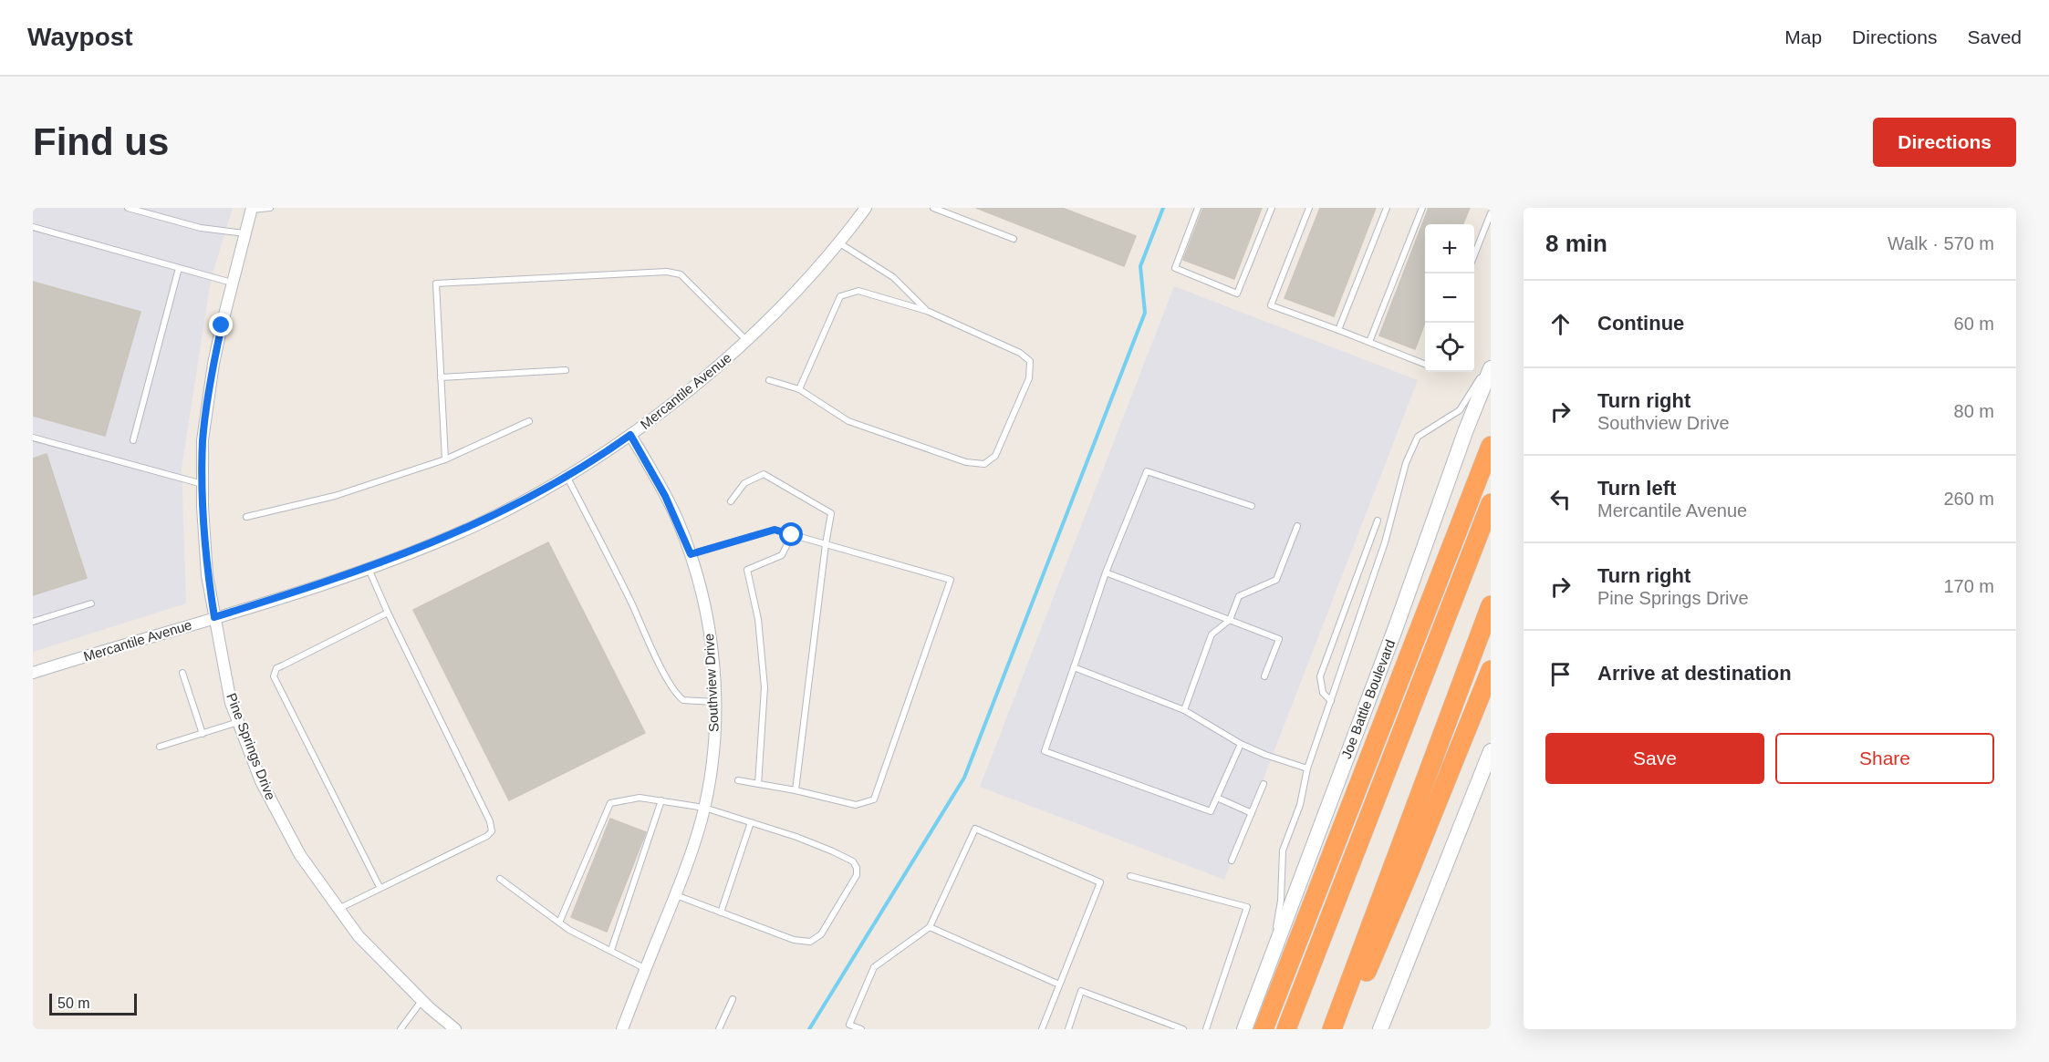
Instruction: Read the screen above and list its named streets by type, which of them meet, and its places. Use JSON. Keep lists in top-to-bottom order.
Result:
{
  "streets": {
    "main road": ["Joe Battle Boulevard"],
    "street": ["Mercantile Avenue", "Southview Drive", "Pine Springs Drive"]
  },
  "crossings": [
    ["Mercantile Avenue", "Southview Drive"],
    ["Mercantile Avenue", "Pine Springs Drive"]
  ],
  "scale_bar": "50 m",
  "page": {
    "header": "Waypost",
    "nav": ["Map", "Directions", "Saved"],
    "buttons": [
      "Directions",
      ["Save", "Share"]
    ],
    "title": "Find us",
    "heading": ["8 min", "Walk · 570 m"],
    "map_buttons": ["+", "−"],
    "list": [
      ["Continue", "60 m"],
      ["Turn right", "Southview Drive", "80 m"],
      ["Turn left", "Mercantile Avenue", "260 m"],
      ["Turn right", "Pine Springs Drive", "170 m"],
      "Arrive at destination"
    ],
    "scale": "50 m"
  }
}
